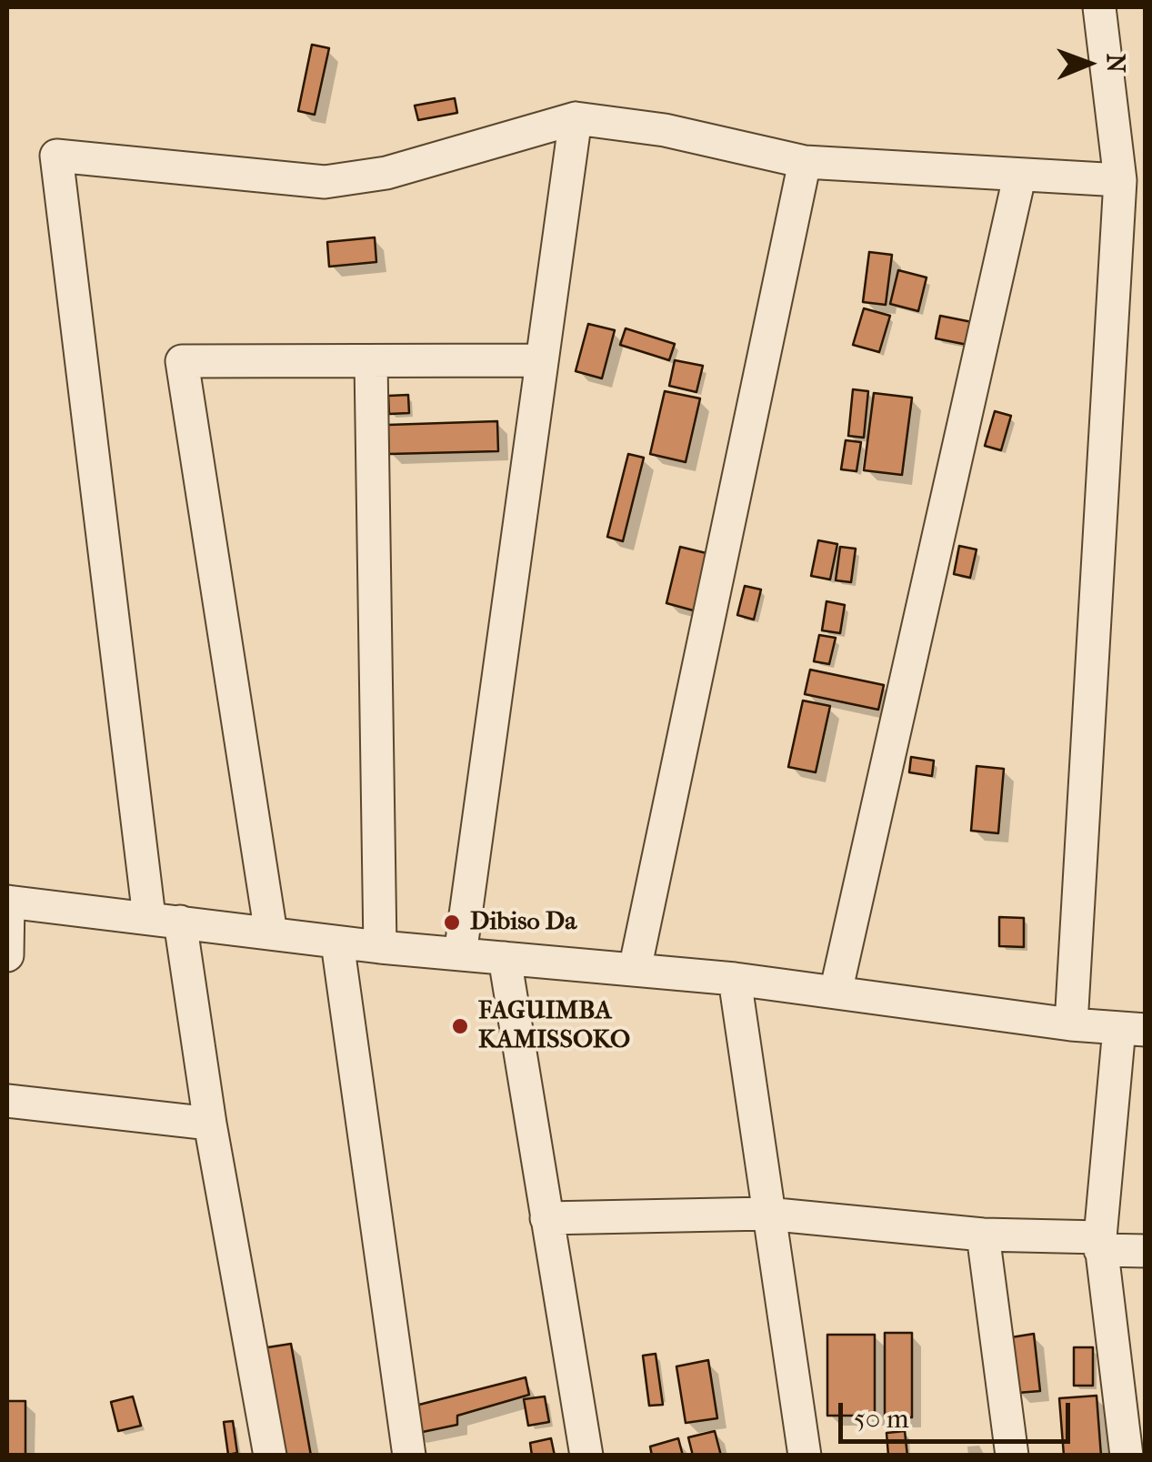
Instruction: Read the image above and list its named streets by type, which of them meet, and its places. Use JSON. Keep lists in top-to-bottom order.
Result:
{
  "places": ["Dibiso Da", "FAGUIMBA KAMISSOKO"],
  "scale_bar": "50 m",
  "north": "right"
}
